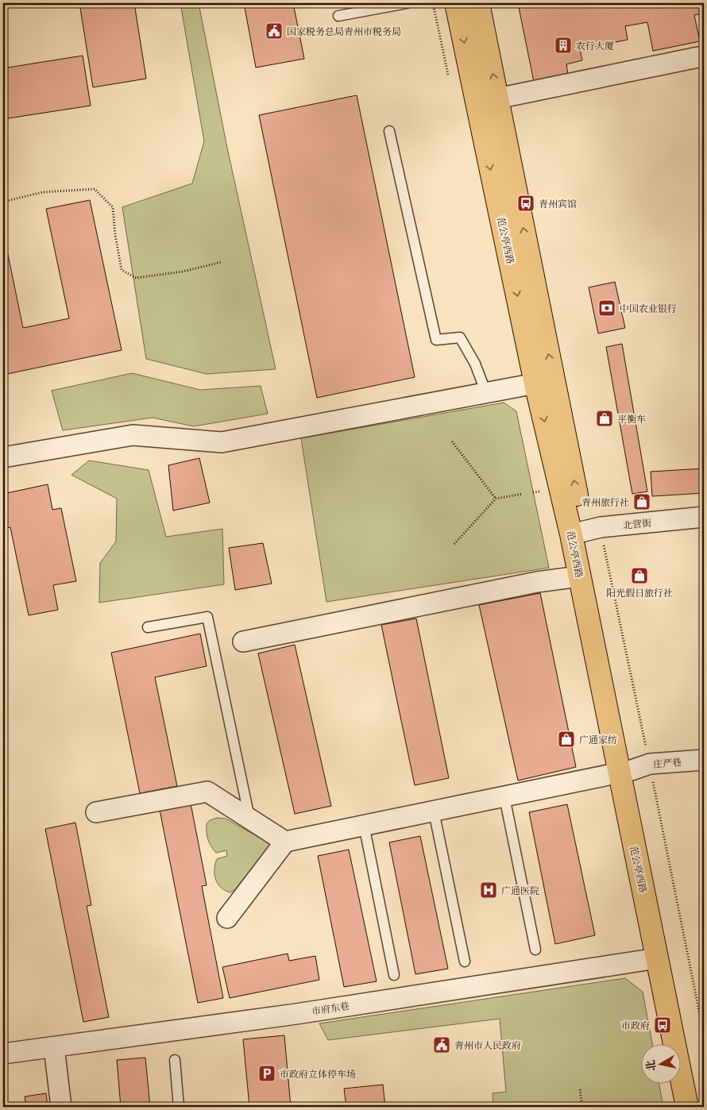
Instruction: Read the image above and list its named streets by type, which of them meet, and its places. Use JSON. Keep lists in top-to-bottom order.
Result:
{
  "streets": {
    "main road": ["范公亭西路"],
    "street": ["北营街", "庄严巷", "市府东巷"]
  },
  "crossings": [
    ["范公亭西路", "北营街"],
    ["范公亭西路", "庄严巷"],
    ["范公亭西路", "市府东巷"]
  ],
  "places": {
    "public building": ["国家税务总局青州市税务局", "青州市人民政府"],
    "building": ["农行大厦"],
    "bus stop": ["青州宾馆", "市政府"],
    "bank": ["中国农业银行"],
    "shop": [
      "平衡车",
      "青州旅行社",
      "阳光假日旅行社",
      "广通家纺"
    ],
    "hospital": ["广通医院"],
    "parking": ["市政府立体停车场"]
  },
  "north": "left"
}
